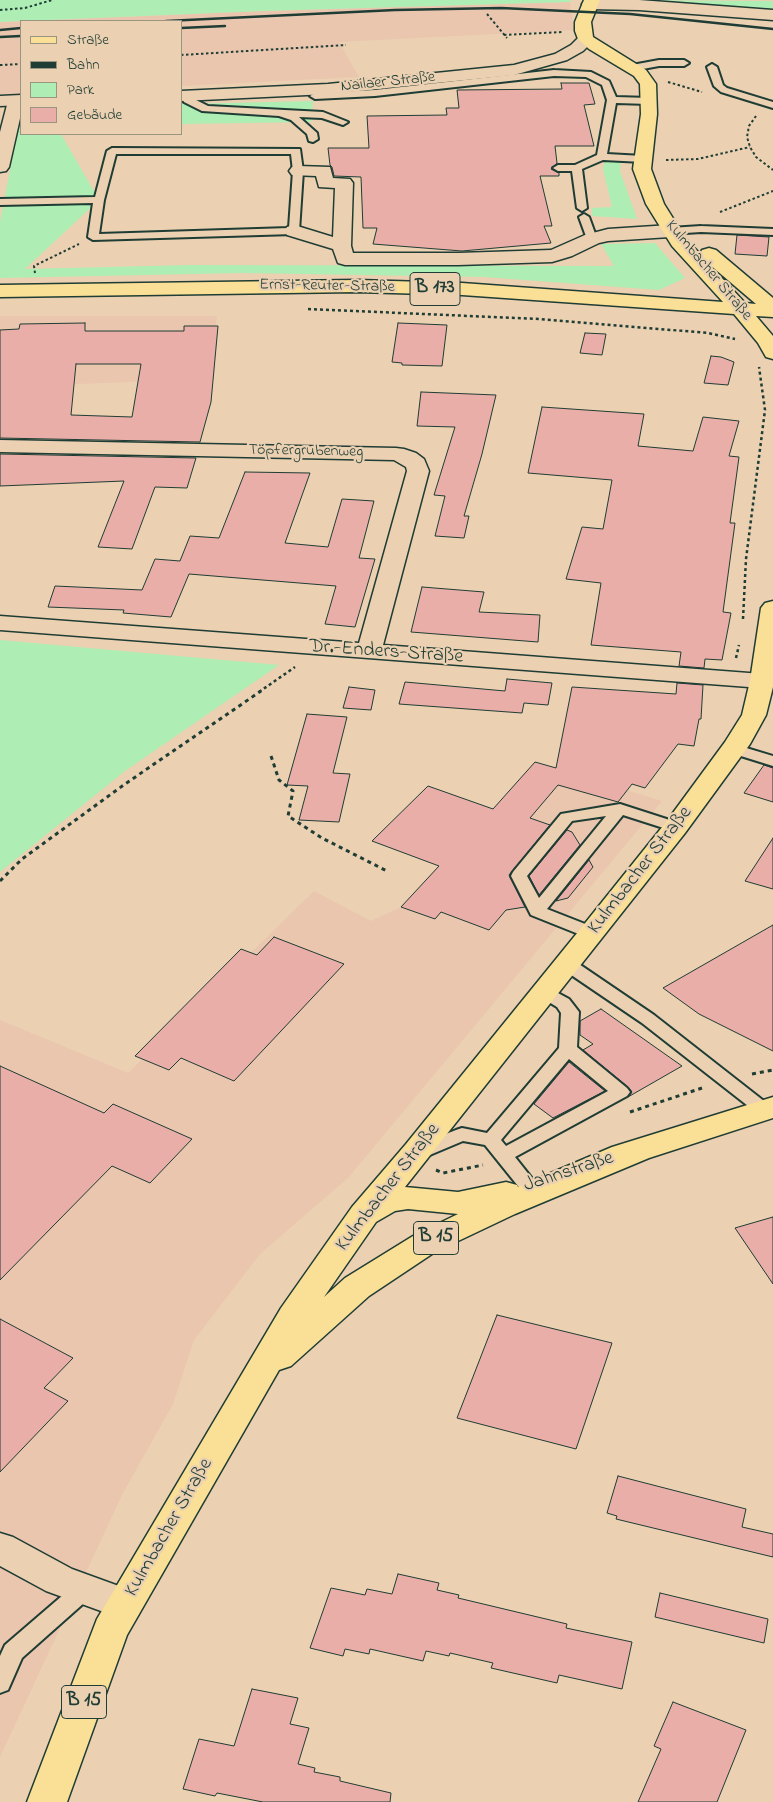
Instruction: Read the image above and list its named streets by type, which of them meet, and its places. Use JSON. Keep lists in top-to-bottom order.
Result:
{
  "streets": {
    "main road": [
      "Kulmbacher Straße",
      "Ernst-Reuter-Straße",
      "B 173",
      "Jahnstraße",
      "B 15"
    ],
    "street": ["Nailaer Straße", "Töpfergrubenweg", "Dr.-Enders-Straße"]
  },
  "crossings": [
    ["Nailaer Straße", "Kulmbacher Straße"],
    ["Kulmbacher Straße", "Ernst-Reuter-Straße"],
    ["Kulmbacher Straße", "Dr.-Enders-Straße"],
    ["Kulmbacher Straße", "Jahnstraße"],
    ["Kulmbacher Straße", "B 15"],
    ["Töpfergrubenweg", "Dr.-Enders-Straße"],
    ["Jahnstraße", "B 15"]
  ],
  "legend": [
    "Straße",
    "Bahn",
    "Park",
    "Gebäude"
  ]
}
